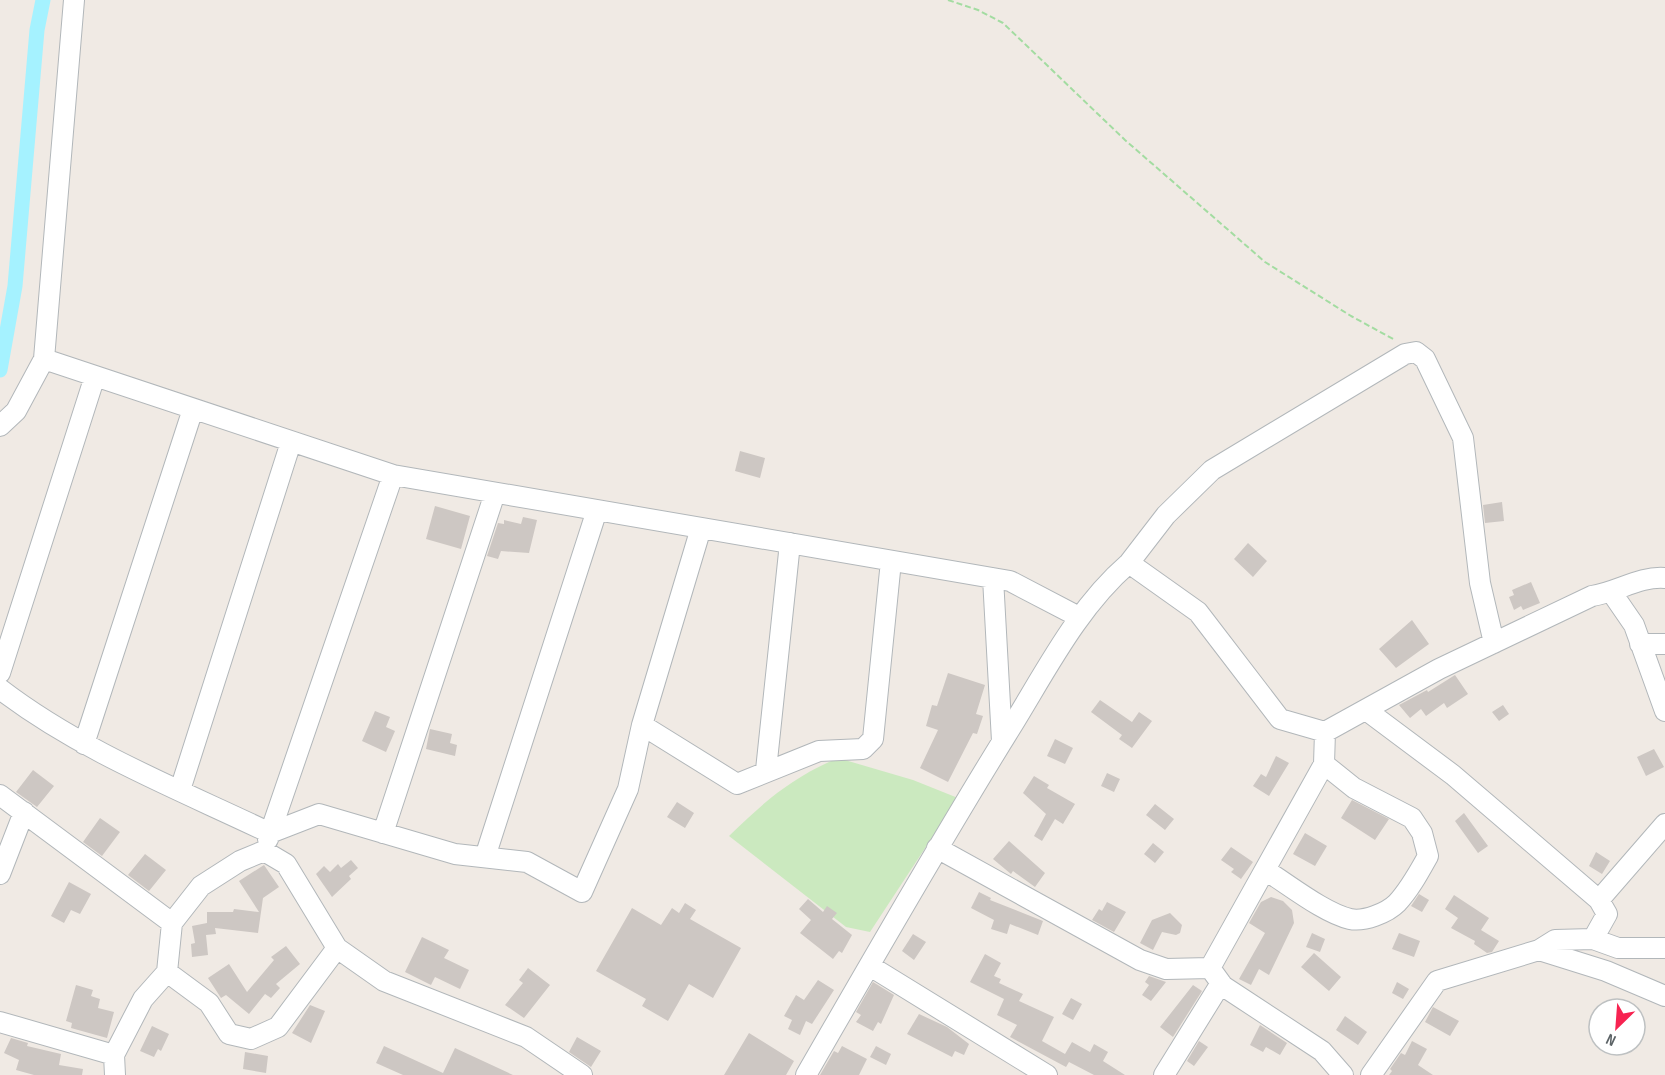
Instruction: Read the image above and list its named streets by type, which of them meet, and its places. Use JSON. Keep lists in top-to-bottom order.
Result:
{
  "north": "bottom left"
}
